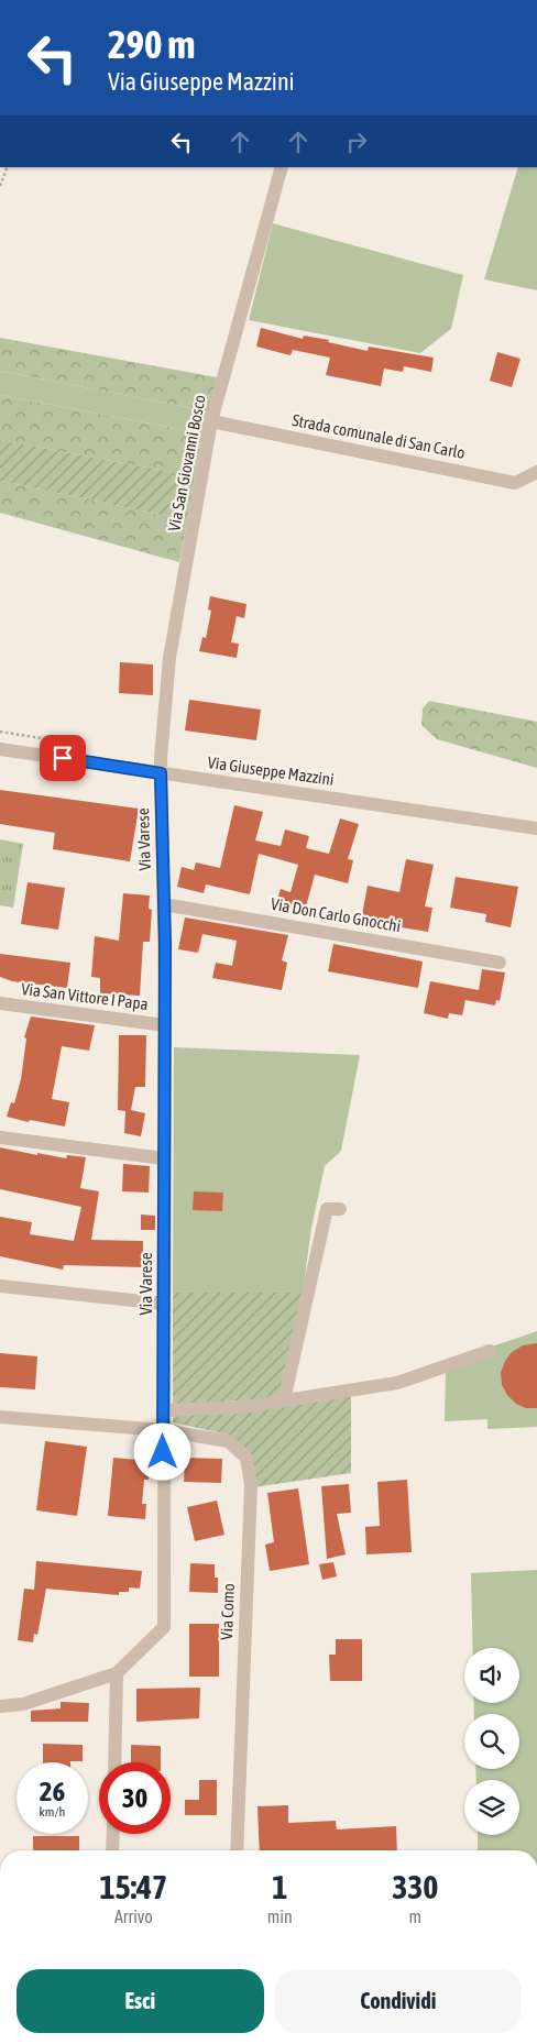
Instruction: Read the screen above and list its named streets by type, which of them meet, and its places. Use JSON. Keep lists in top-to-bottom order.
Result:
{
  "streets": {
    "street": [
      "Strada comunale di San Carlo",
      "Via San Giovanni Bosco",
      "Via Giuseppe Mazzini",
      "Via Varese",
      "Via Don Carlo Gnocchi",
      "Via San Vittore I Papa",
      "Via Como"
    ]
  },
  "crossings": [
    ["Strada comunale di San Carlo", "Via San Giovanni Bosco"],
    ["Via San Giovanni Bosco", "Via Giuseppe Mazzini"],
    ["Via San Giovanni Bosco", "Via Varese"],
    ["Via Giuseppe Mazzini", "Via Varese"],
    ["Via Varese", "Via Don Carlo Gnocchi"],
    ["Via Varese", "Via San Vittore I Papa"],
    ["Via Varese", "Via Como"]
  ],
  "page": {
    "turn": ["290 m", "Via Giuseppe Mazzini"],
    "speed": "26 km/h",
    "limit": "30",
    "eta": [
      "15:47",
      "Arrivo",
      "1",
      "min",
      "330",
      "m"
    ],
    "buttons": ["Esci", "Condividi"]
  }
}
